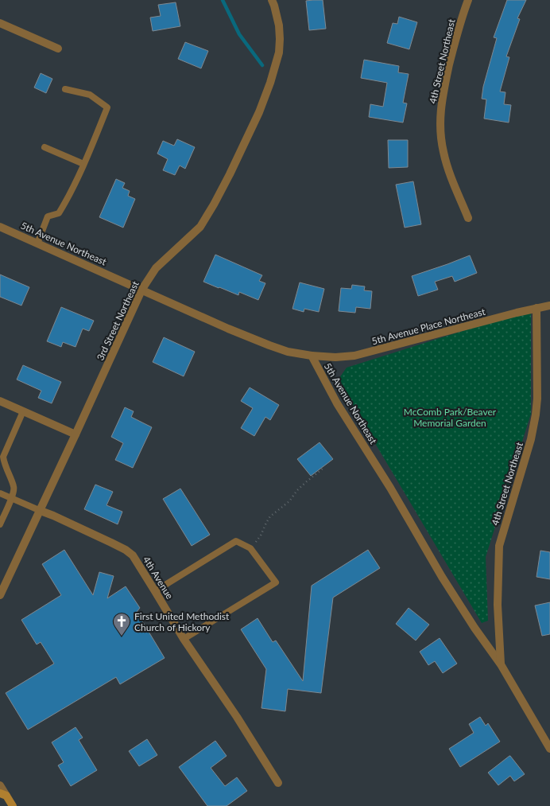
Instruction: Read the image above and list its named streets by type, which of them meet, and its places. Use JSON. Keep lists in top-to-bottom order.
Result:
{
  "streets": {
    "street": [
      "4th Street Northeast",
      "5th Avenue Northeast",
      "3rd Street Northeast",
      "5th Avenue Place Northeast",
      "4th Avenue"
    ]
  },
  "crossings": [
    ["4th Street Northeast", "5th Avenue Northeast"],
    ["4th Street Northeast", "5th Avenue Place Northeast"],
    ["5th Avenue Northeast", "3rd Street Northeast"],
    ["5th Avenue Northeast", "5th Avenue Place Northeast"],
    ["3rd Street Northeast", "4th Avenue"]
  ],
  "parks": ["McComb Park/Beaver Memorial Garden"],
  "places": {
    "church": ["First United Methodist Church of Hickory"]
  }
}
